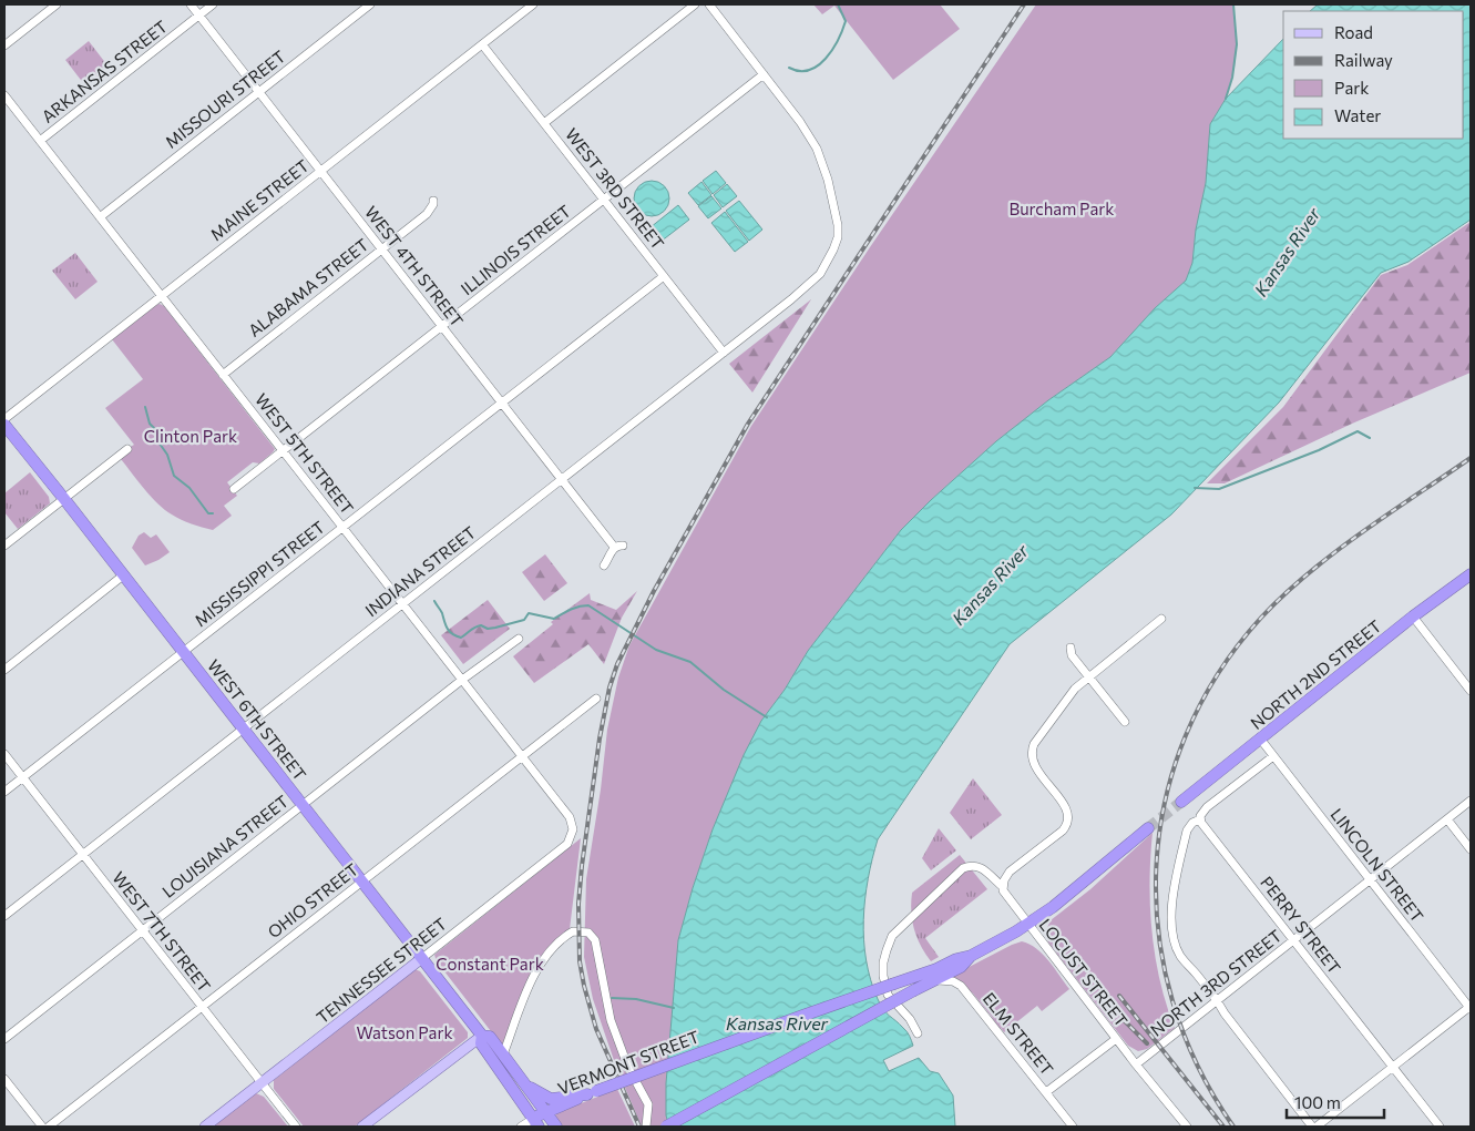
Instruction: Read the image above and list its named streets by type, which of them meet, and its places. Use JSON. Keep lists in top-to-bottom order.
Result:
{
  "streets": {
    "highway": ["NORTH 2ND STREET", "WEST 6TH STREET", "VERMONT STREET"],
    "main road": ["TENNESSEE STREET"],
    "street": [
      "ARKANSAS STREET",
      "MISSOURI STREET",
      "WEST 3RD STREET",
      "MAINE STREET",
      "ILLINOIS STREET",
      "WEST 4TH STREET",
      "ALABAMA STREET",
      "WEST 5TH STREET",
      "INDIANA STREET",
      "MISSISSIPPI STREET",
      "LOUISIANA STREET",
      "LINCOLN STREET",
      "OHIO STREET",
      "PERRY STREET",
      "WEST 7TH STREET",
      "LOCUST STREET",
      "NORTH 3RD STREET",
      "ELM STREET"
    ]
  },
  "crossings": [
    ["ARKANSAS STREET", "WEST 4TH STREET"],
    ["ARKANSAS STREET", "WEST 5TH STREET"],
    ["MISSOURI STREET", "WEST 4TH STREET"],
    ["MISSOURI STREET", "WEST 5TH STREET"],
    ["WEST 3RD STREET", "MAINE STREET"],
    ["WEST 3RD STREET", "ILLINOIS STREET"],
    ["WEST 3RD STREET", "INDIANA STREET"],
    ["WEST 3RD STREET", "MISSISSIPPI STREET"],
    ["MAINE STREET", "WEST 4TH STREET"],
    ["MAINE STREET", "WEST 5TH STREET"],
    ["ILLINOIS STREET", "WEST 4TH STREET"],
    ["ILLINOIS STREET", "WEST 5TH STREET"],
    ["ILLINOIS STREET", "INDIANA STREET"],
    ["WEST 4TH STREET", "ALABAMA STREET"],
    ["WEST 4TH STREET", "INDIANA STREET"],
    ["WEST 4TH STREET", "MISSISSIPPI STREET"],
    ["ALABAMA STREET", "WEST 5TH STREET"],
    ["WEST 5TH STREET", "INDIANA STREET"],
    ["WEST 5TH STREET", "MISSISSIPPI STREET"],
    ["WEST 5TH STREET", "LOUISIANA STREET"],
    ["WEST 5TH STREET", "OHIO STREET"],
    ["WEST 5TH STREET", "TENNESSEE STREET"],
    ["INDIANA STREET", "WEST 6TH STREET"],
    ["INDIANA STREET", "WEST 7TH STREET"],
    ["MISSISSIPPI STREET", "WEST 6TH STREET"],
    ["MISSISSIPPI STREET", "WEST 7TH STREET"],
    ["NORTH 2ND STREET", "LINCOLN STREET"],
    ["WEST 6TH STREET", "LOUISIANA STREET"],
    ["WEST 6TH STREET", "OHIO STREET"],
    ["WEST 6TH STREET", "TENNESSEE STREET"],
    ["WEST 6TH STREET", "VERMONT STREET"],
    ["LOUISIANA STREET", "WEST 7TH STREET"],
    ["LINCOLN STREET", "NORTH 3RD STREET"],
    ["OHIO STREET", "WEST 7TH STREET"],
    ["PERRY STREET", "NORTH 3RD STREET"],
    ["WEST 7TH STREET", "TENNESSEE STREET"],
    ["LOCUST STREET", "NORTH 3RD STREET"]
  ],
  "water": ["Kansas River"],
  "parks": [
    "Burcham Park",
    "Clinton Park",
    "Constant Park",
    "Watson Park"
  ],
  "legend": [
    "Road",
    "Railway",
    "Park",
    "Water"
  ],
  "scale_bar": "100 m"
}
